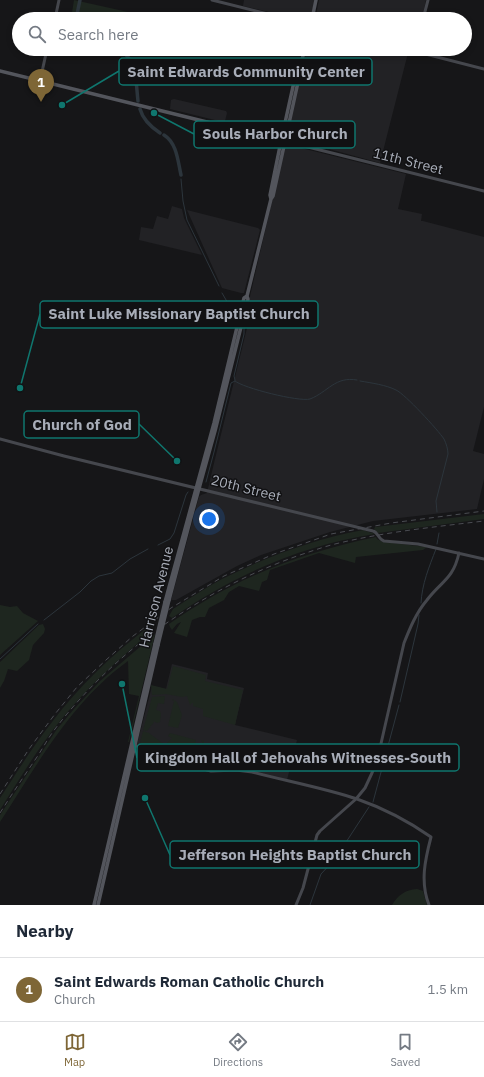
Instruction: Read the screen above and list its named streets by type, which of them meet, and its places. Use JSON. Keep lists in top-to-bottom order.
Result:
{
  "streets": {
    "main road": ["11th Street", "Harrison Avenue"],
    "street": ["20th Street"]
  },
  "crossings": [
    ["11th Street", "Harrison Avenue"],
    ["20th Street", "Harrison Avenue"]
  ],
  "places": [
    "Saint Edwards Community Center",
    "Souls Harbor Church",
    "Saint Luke Missionary Baptist Church",
    "Church of God",
    "Kingdom Hall of Jehovahs Witnesses-South",
    "Jefferson Heights Baptist Church"
  ],
  "page": {
    "search": "Search here",
    "pins": "1",
    "heading": "Nearby",
    "list": [
      {
        "mark": "1",
        "name": "Saint Edwards Roman Catholic Church",
        "note": "Church",
        "value": "1.5 km"
      }
    ],
    "nav": ["Map", "Directions", "Saved"]
  }
}
